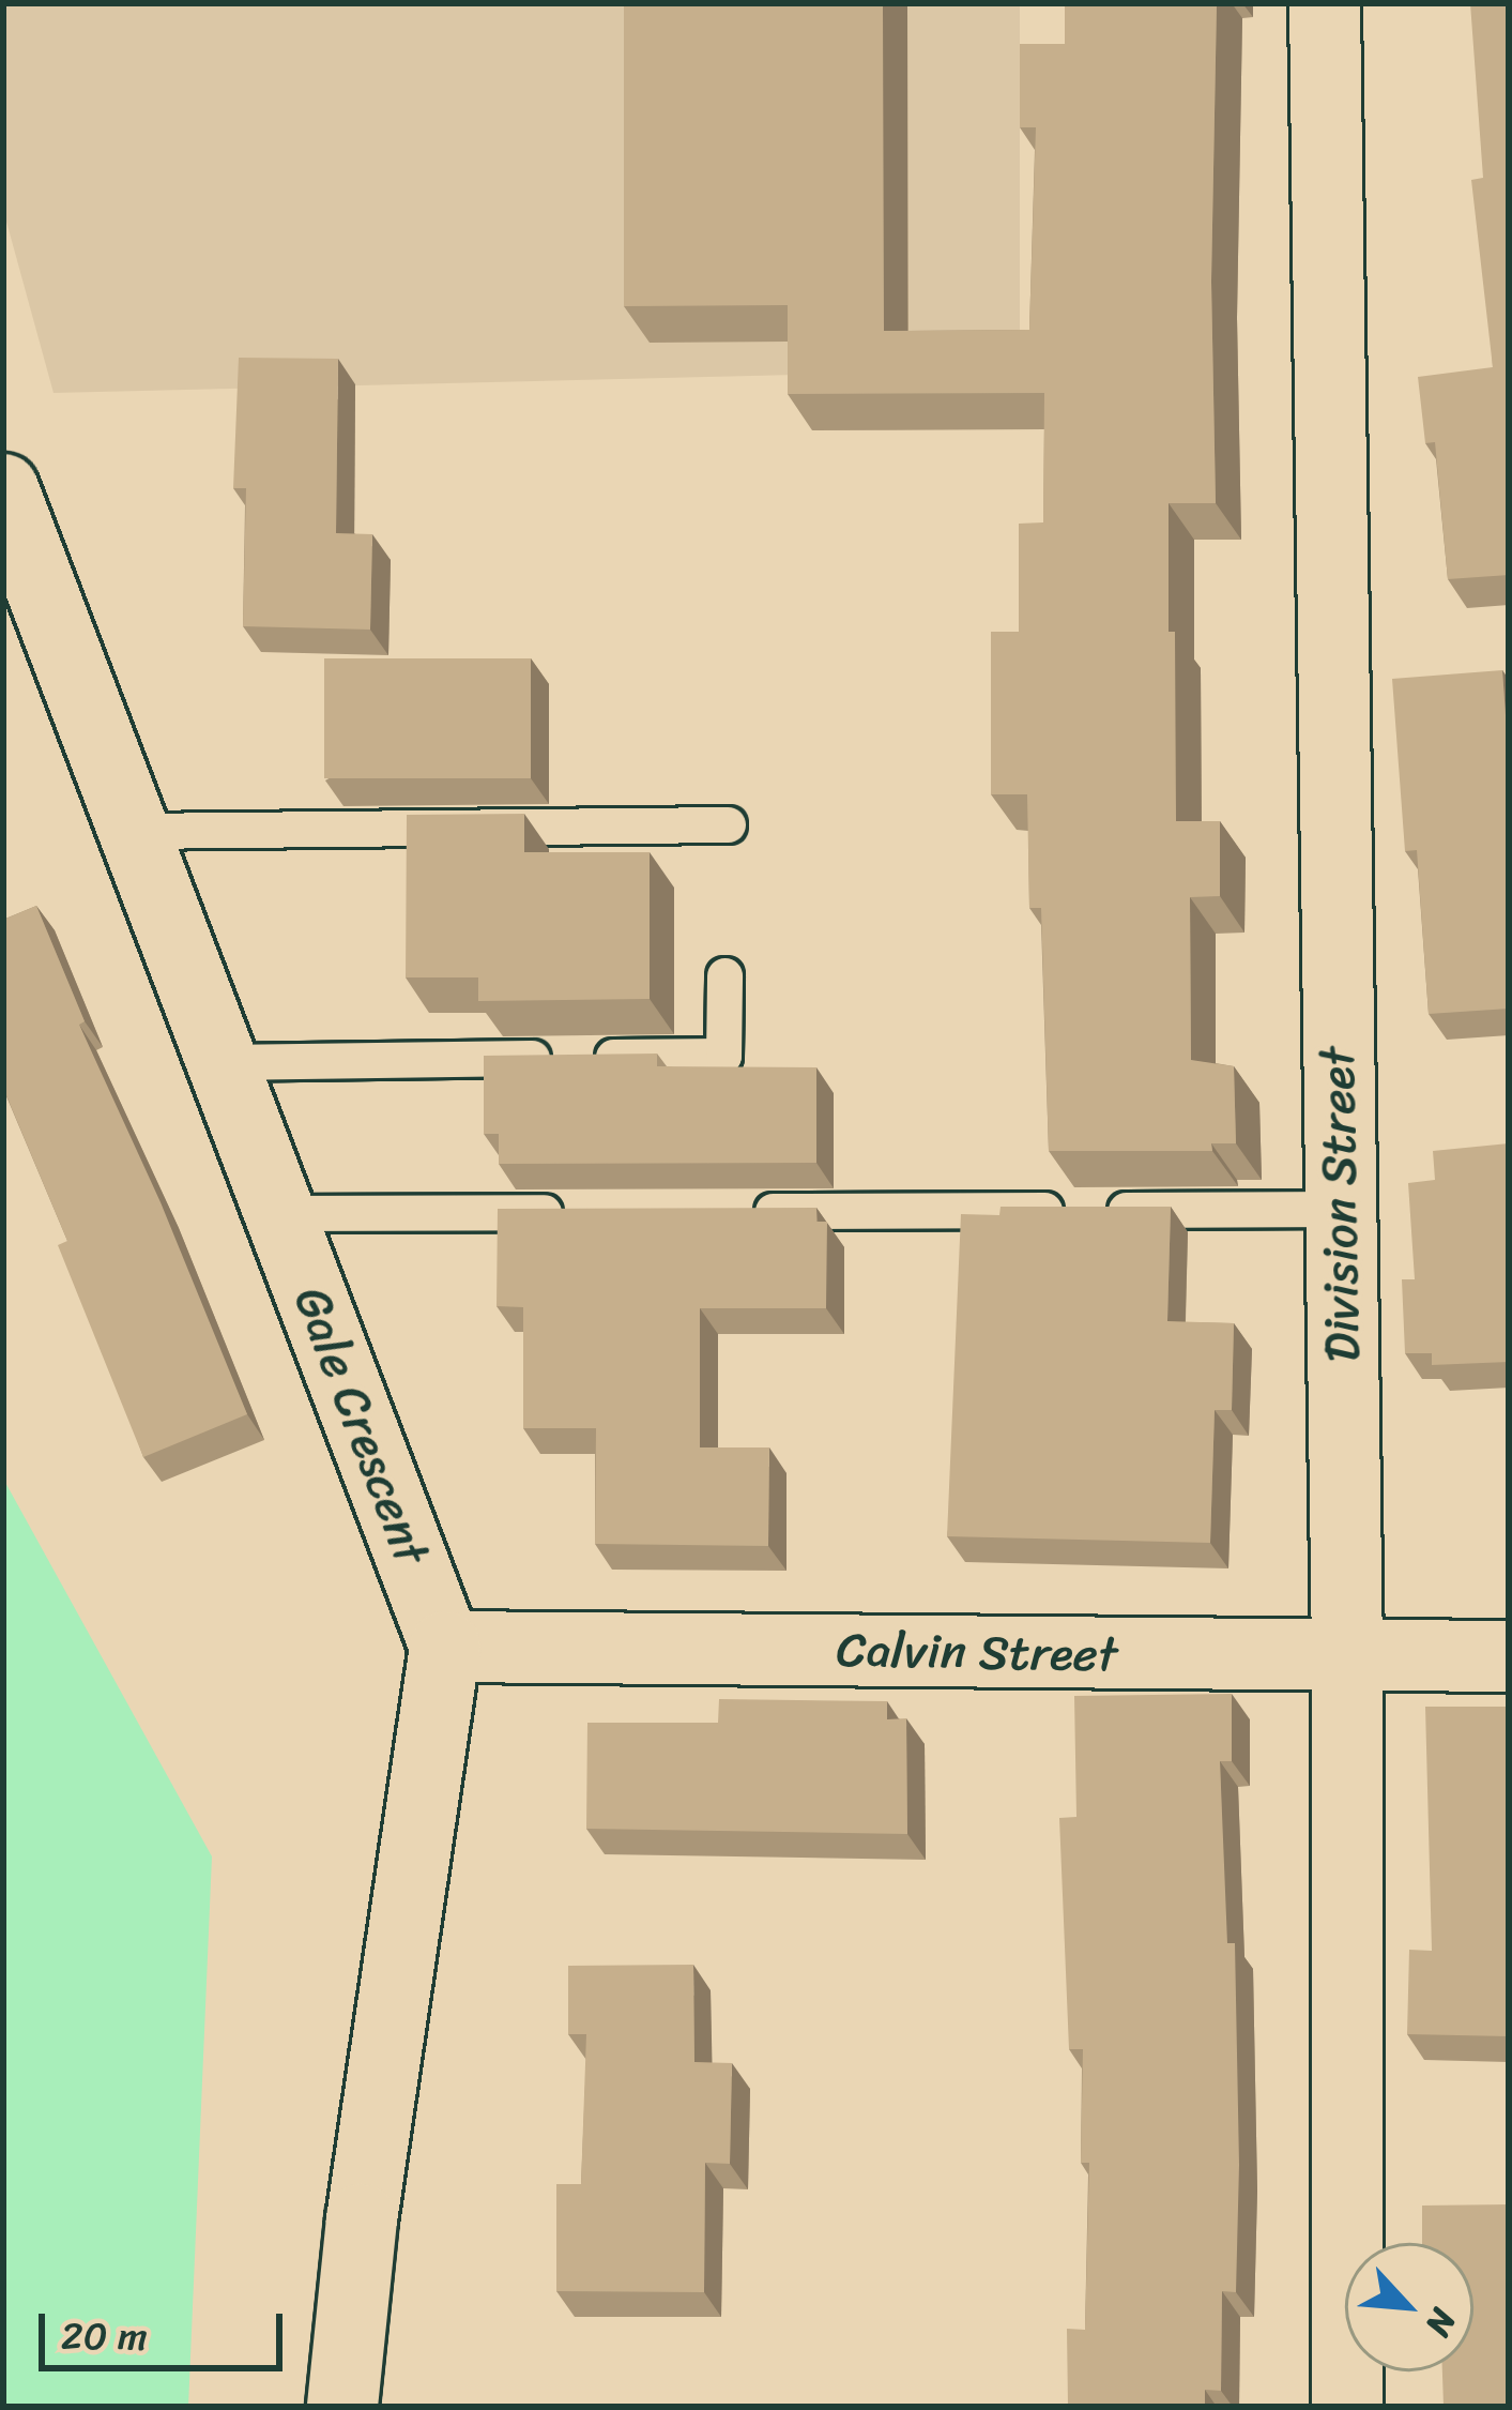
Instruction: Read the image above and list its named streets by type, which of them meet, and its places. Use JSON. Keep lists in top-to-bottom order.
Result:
{
  "streets": {
    "street": ["Division Street", "Gale Crescent", "Calvin Street"]
  },
  "crossings": [
    ["Division Street", "Calvin Street"],
    ["Gale Crescent", "Calvin Street"]
  ],
  "scale_bar": "20 m",
  "north": "bottom right"
}
